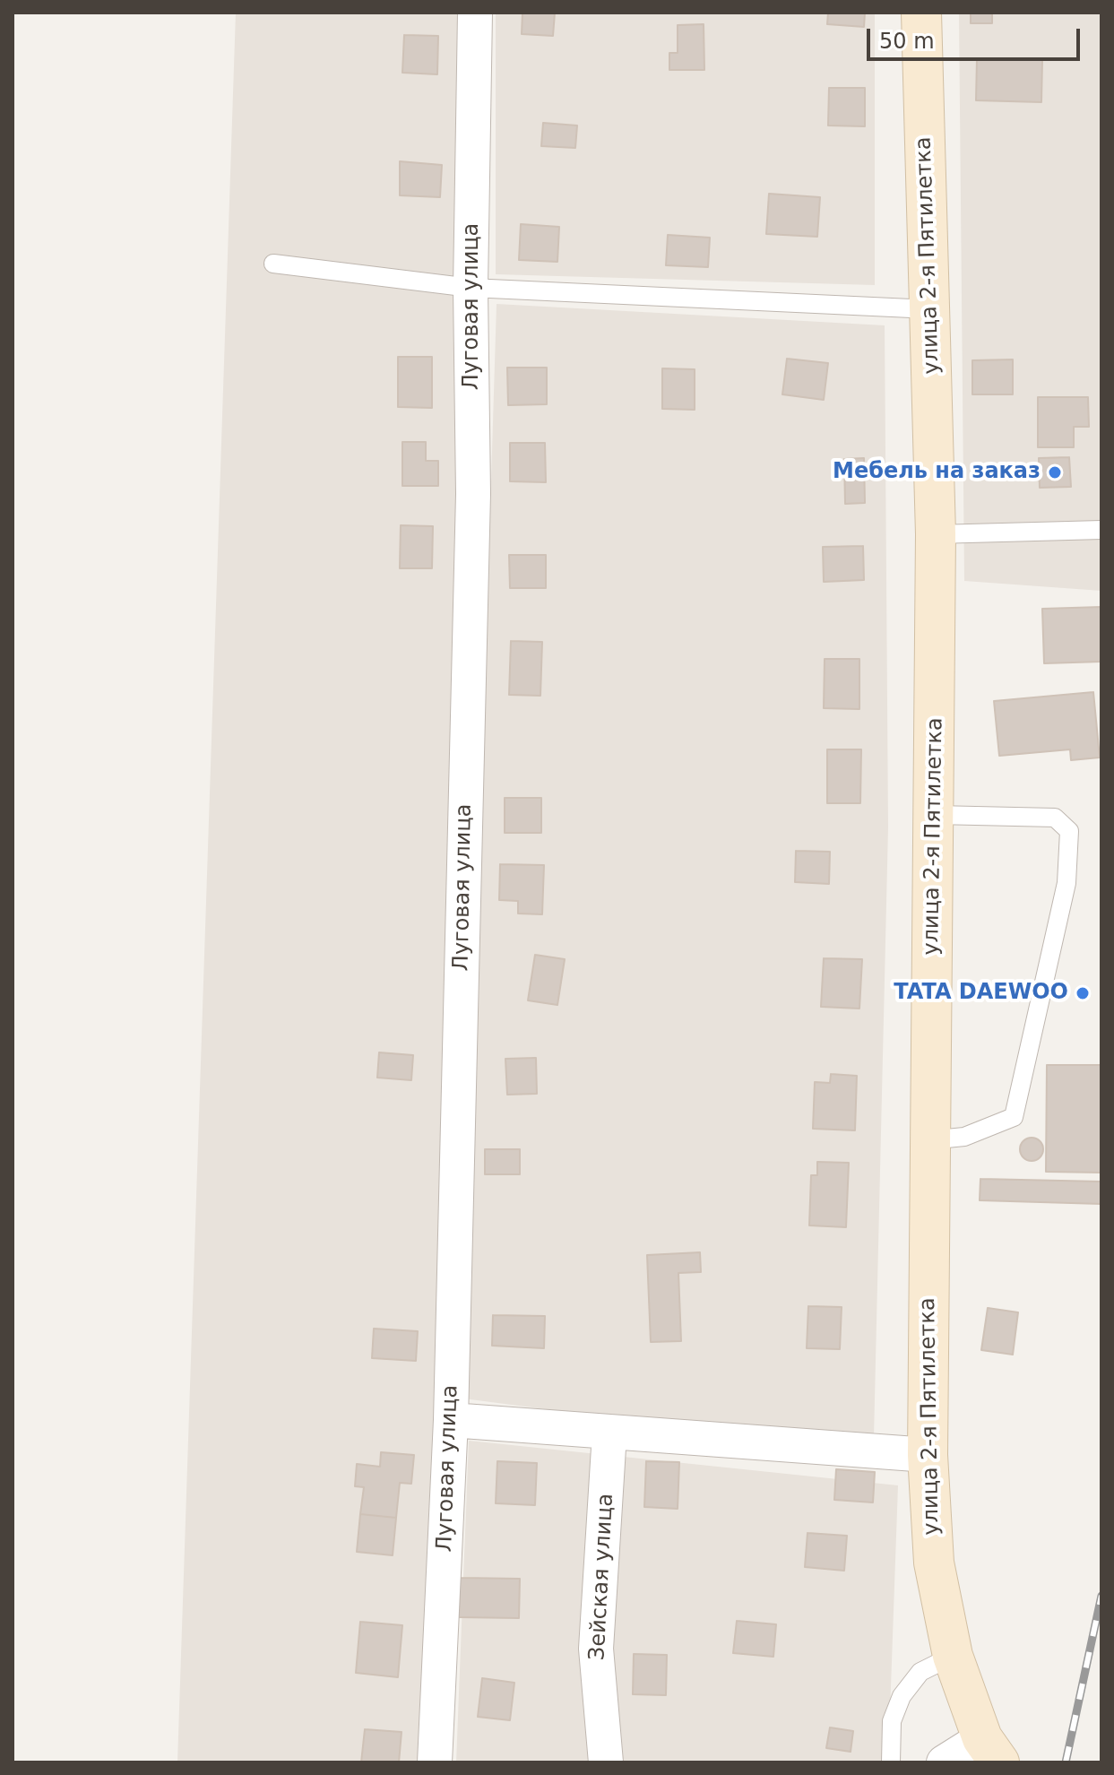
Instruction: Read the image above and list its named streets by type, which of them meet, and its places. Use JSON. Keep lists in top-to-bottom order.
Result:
{
  "streets": {
    "main road": ["улица 2-я Пятилетка"],
    "street": ["Луговая улица", "Зейская улица"]
  },
  "places": ["Мебель на заказ", "TATA DAEWOO"],
  "scale_bar": "50 m"
}
